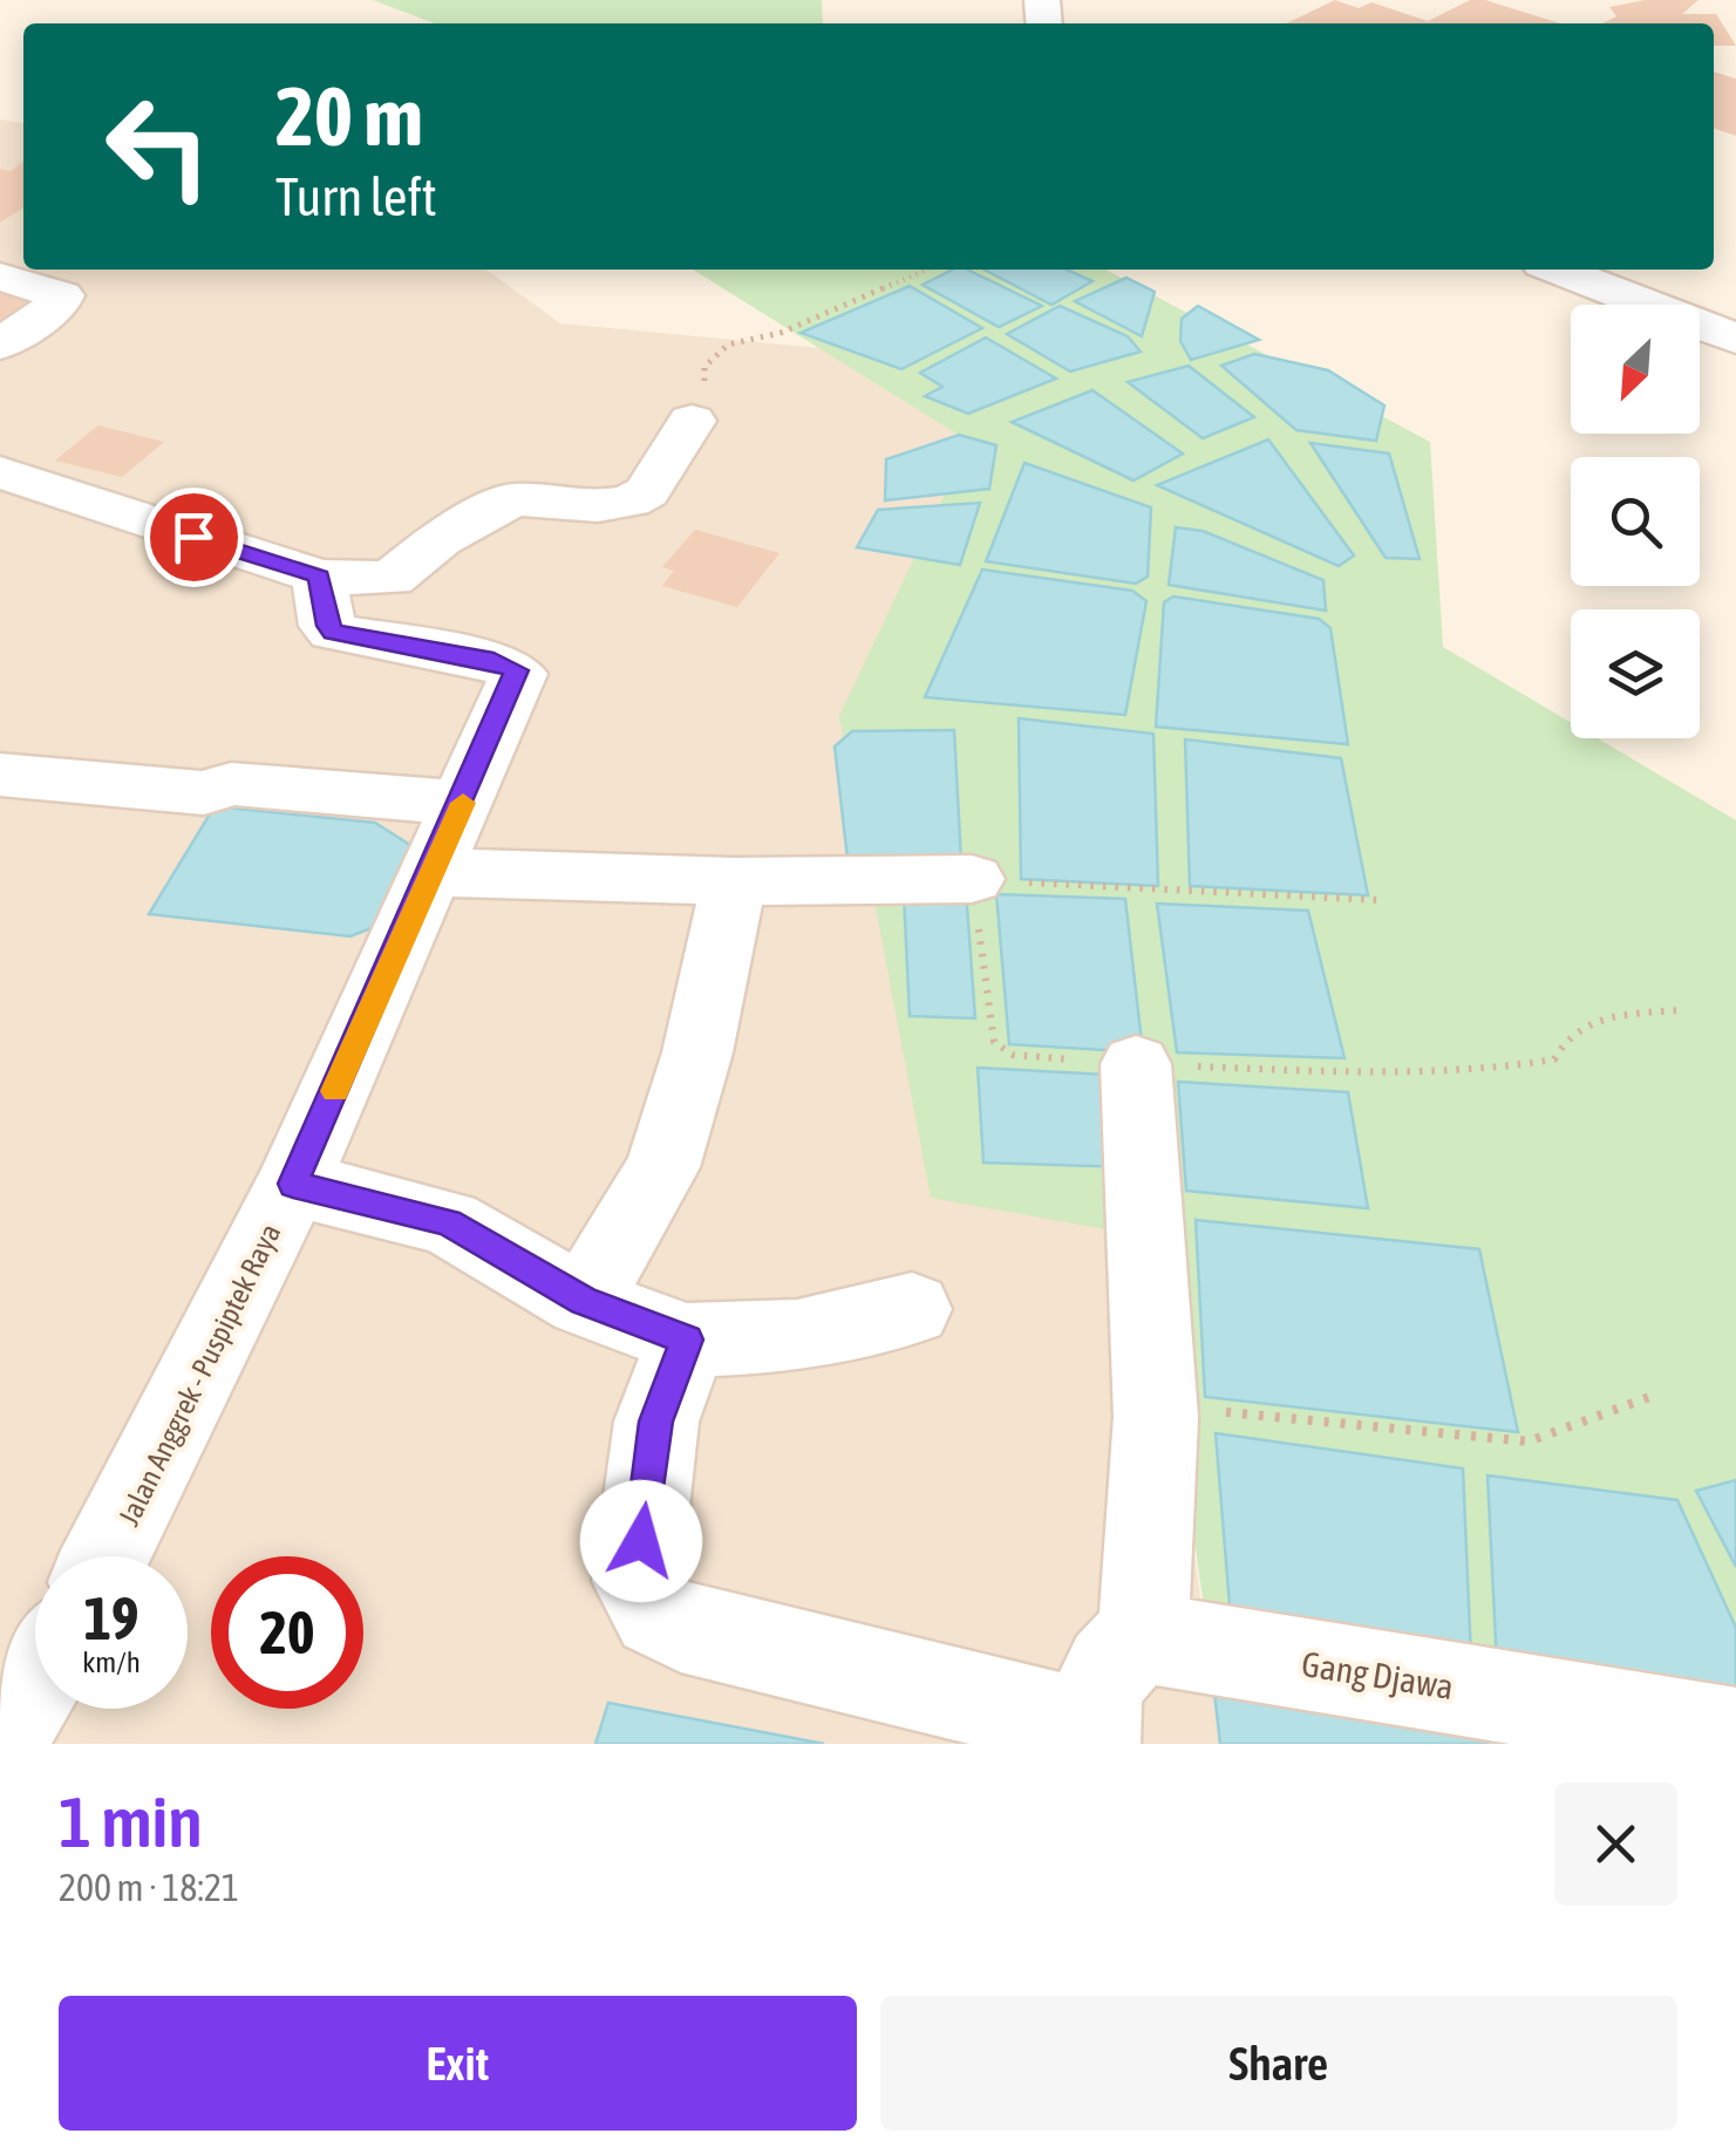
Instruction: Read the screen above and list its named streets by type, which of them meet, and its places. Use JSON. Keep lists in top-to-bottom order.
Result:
{
  "streets": {
    "street": ["Jalan Anggrek - Puspiptek Raya", "Gang Djawa"]
  },
  "north": "bottom left",
  "page": {
    "turn": ["20 m", "Turn left"],
    "speed": "19 km/h",
    "limit": "20",
    "heading": ["1 min", "200 m · 18:21"],
    "buttons": ["Exit", "Share"]
  }
}
